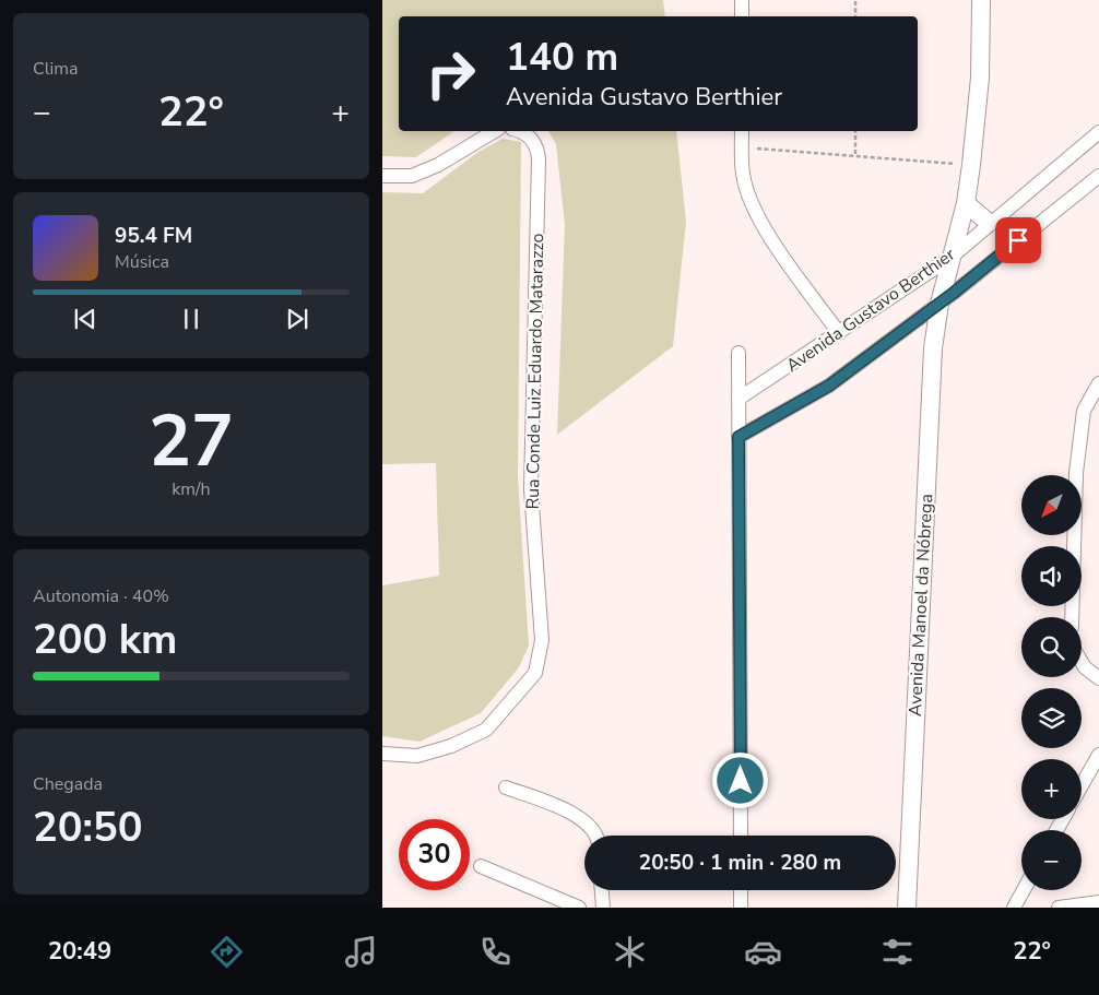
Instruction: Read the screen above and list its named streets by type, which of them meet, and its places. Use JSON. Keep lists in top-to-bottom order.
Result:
{
  "streets": {
    "street": ["Avenida Gustavo Berthier", "Rua Conde Luiz Eduardo Matarazzo", "Avenida Manoel da Nóbrega"]
  },
  "crossings": [
    ["Avenida Gustavo Berthier", "Avenida Manoel da Nóbrega"]
  ],
  "north": "bottom left",
  "page": {
    "tile": [
      "Clima",
      ["27", "km/h"],
      ["Autonomia · 40%", "200 km"],
      ["Chegada", "20:50"]
    ],
    "turn": ["140 m", "Avenida Gustavo Berthier"],
    "heat": ["−", "22°", "+"],
    "song": ["95.4 FM", "Música"],
    "map_buttons": ["+", "−"],
    "limit": "30",
    "trip": "20:50 · 1 min · 280 m",
    "tabs": ["20:49", "22°"]
  }
}
